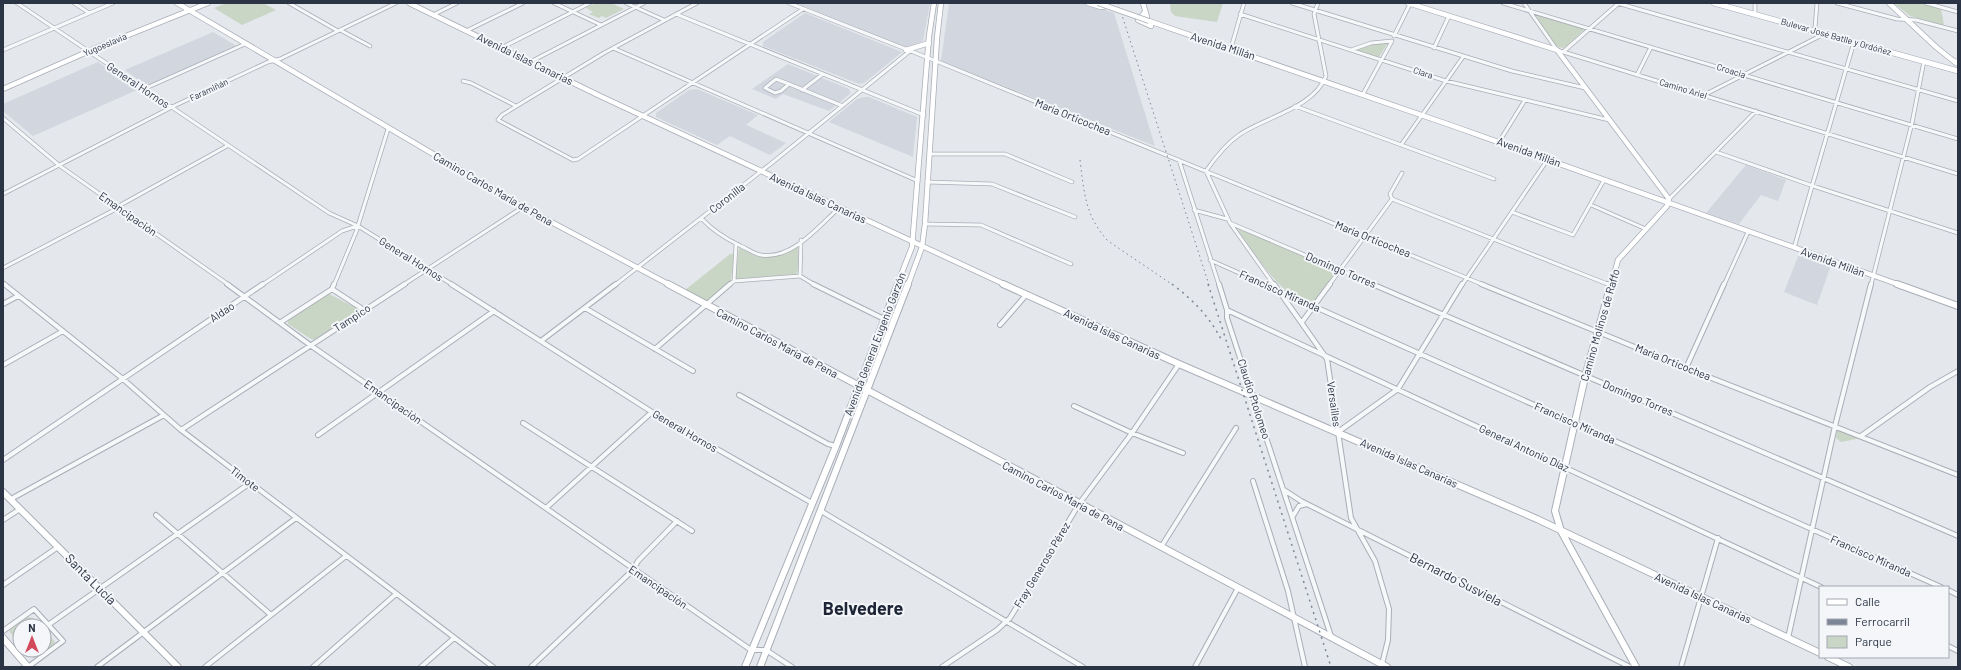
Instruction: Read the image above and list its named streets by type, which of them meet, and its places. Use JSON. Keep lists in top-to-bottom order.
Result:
{
  "streets": {
    "main road": ["Bulevar José Batlle y Ordóñez"],
    "street": [
      "Yugoeslavia",
      "Avenida Millán",
      "Avenida Islas Canarias",
      "Croacia",
      "Clara",
      "General Hornos",
      "Camino Ariel",
      "Faramiñán",
      "María Orticochea",
      "Camino Carlos María de Pena",
      "Coronilla",
      "Emancipación",
      "Domingo Torres",
      "Francisco Miranda",
      "Aldao",
      "Tampico",
      "Camino Molinos de Raffo",
      "Avenida General Eugenio Garzón",
      "Claudio Ptolomeo",
      "Versailles",
      "General Antonio Díaz",
      "Timote",
      "Fray Generoso Pérez",
      "Santa Lucía",
      "Bernardo Susviela"
    ]
  },
  "crossings": [
    ["Yugoeslavia", "General Hornos"],
    ["Yugoeslavia", "Camino Carlos María de Pena"],
    ["Avenida Millán", "Camino Molinos de Raffo"],
    ["Avenida Islas Canarias", "Coronilla"],
    ["Avenida Islas Canarias", "Camino Molinos de Raffo"],
    ["Avenida Islas Canarias", "Avenida General Eugenio Garzón"],
    ["Avenida Islas Canarias", "Claudio Ptolomeo"],
    ["Avenida Islas Canarias", "Versailles"],
    ["Avenida Islas Canarias", "Fray Generoso Pérez"],
    ["General Hornos", "Faramiñán"],
    ["General Hornos", "Coronilla"],
    ["General Hornos", "Aldao"],
    ["General Hornos", "Tampico"],
    ["General Hornos", "Avenida General Eugenio Garzón"],
    ["Faramiñán", "Camino Carlos María de Pena"],
    ["Faramiñán", "Emancipación"],
    ["María Orticochea", "Coronilla"],
    ["María Orticochea", "Camino Molinos de Raffo"],
    ["María Orticochea", "Avenida General Eugenio Garzón"],
    ["María Orticochea", "Claudio Ptolomeo"],
    ["María Orticochea", "Versailles"],
    ["Camino Carlos María de Pena", "Coronilla"],
    ["Camino Carlos María de Pena", "Tampico"],
    ["Camino Carlos María de Pena", "Avenida General Eugenio Garzón"],
    ["Camino Carlos María de Pena", "Claudio Ptolomeo"],
    ["Camino Carlos María de Pena", "Versailles"],
    ["Camino Carlos María de Pena", "Fray Generoso Pérez"],
    ["Emancipación", "Aldao"],
    ["Emancipación", "Tampico"],
    ["Emancipación", "Avenida General Eugenio Garzón"],
    ["Domingo Torres", "Camino Molinos de Raffo"],
    ["Domingo Torres", "Versailles"],
    ["Francisco Miranda", "Camino Molinos de Raffo"],
    ["Francisco Miranda", "Claudio Ptolomeo"],
    ["Francisco Miranda", "Versailles"],
    ["Aldao", "Timote"],
    ["Tampico", "Timote"],
    ["Camino Molinos de Raffo", "General Antonio Díaz"],
    ["Claudio Ptolomeo", "General Antonio Díaz"],
    ["Claudio Ptolomeo", "Bernardo Susviela"],
    ["Versailles", "General Antonio Díaz"],
    ["Versailles", "Bernardo Susviela"]
  ],
  "districts": ["Belvedere"],
  "legend": ["Calle", "Ferrocarril", "Parque"],
  "north": "top"
}
